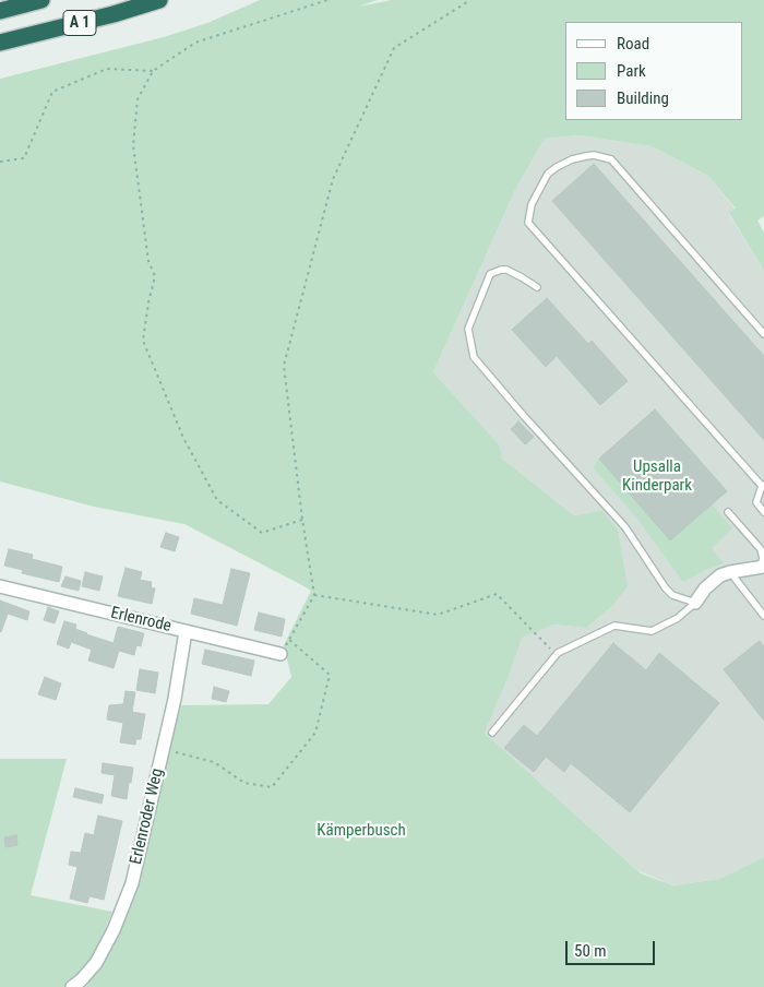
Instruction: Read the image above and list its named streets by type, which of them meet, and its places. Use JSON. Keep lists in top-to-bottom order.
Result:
{
  "streets": {
    "highway": ["A 1"],
    "street": ["Erlenrode", "Erlenroder Weg"]
  },
  "crossings": [
    ["Erlenrode", "Erlenroder Weg"]
  ],
  "parks": ["Upsalla Kinderpark", "Kämperbusch"],
  "legend": ["Road", "Park", "Building"],
  "scale_bar": "50 m"
}
